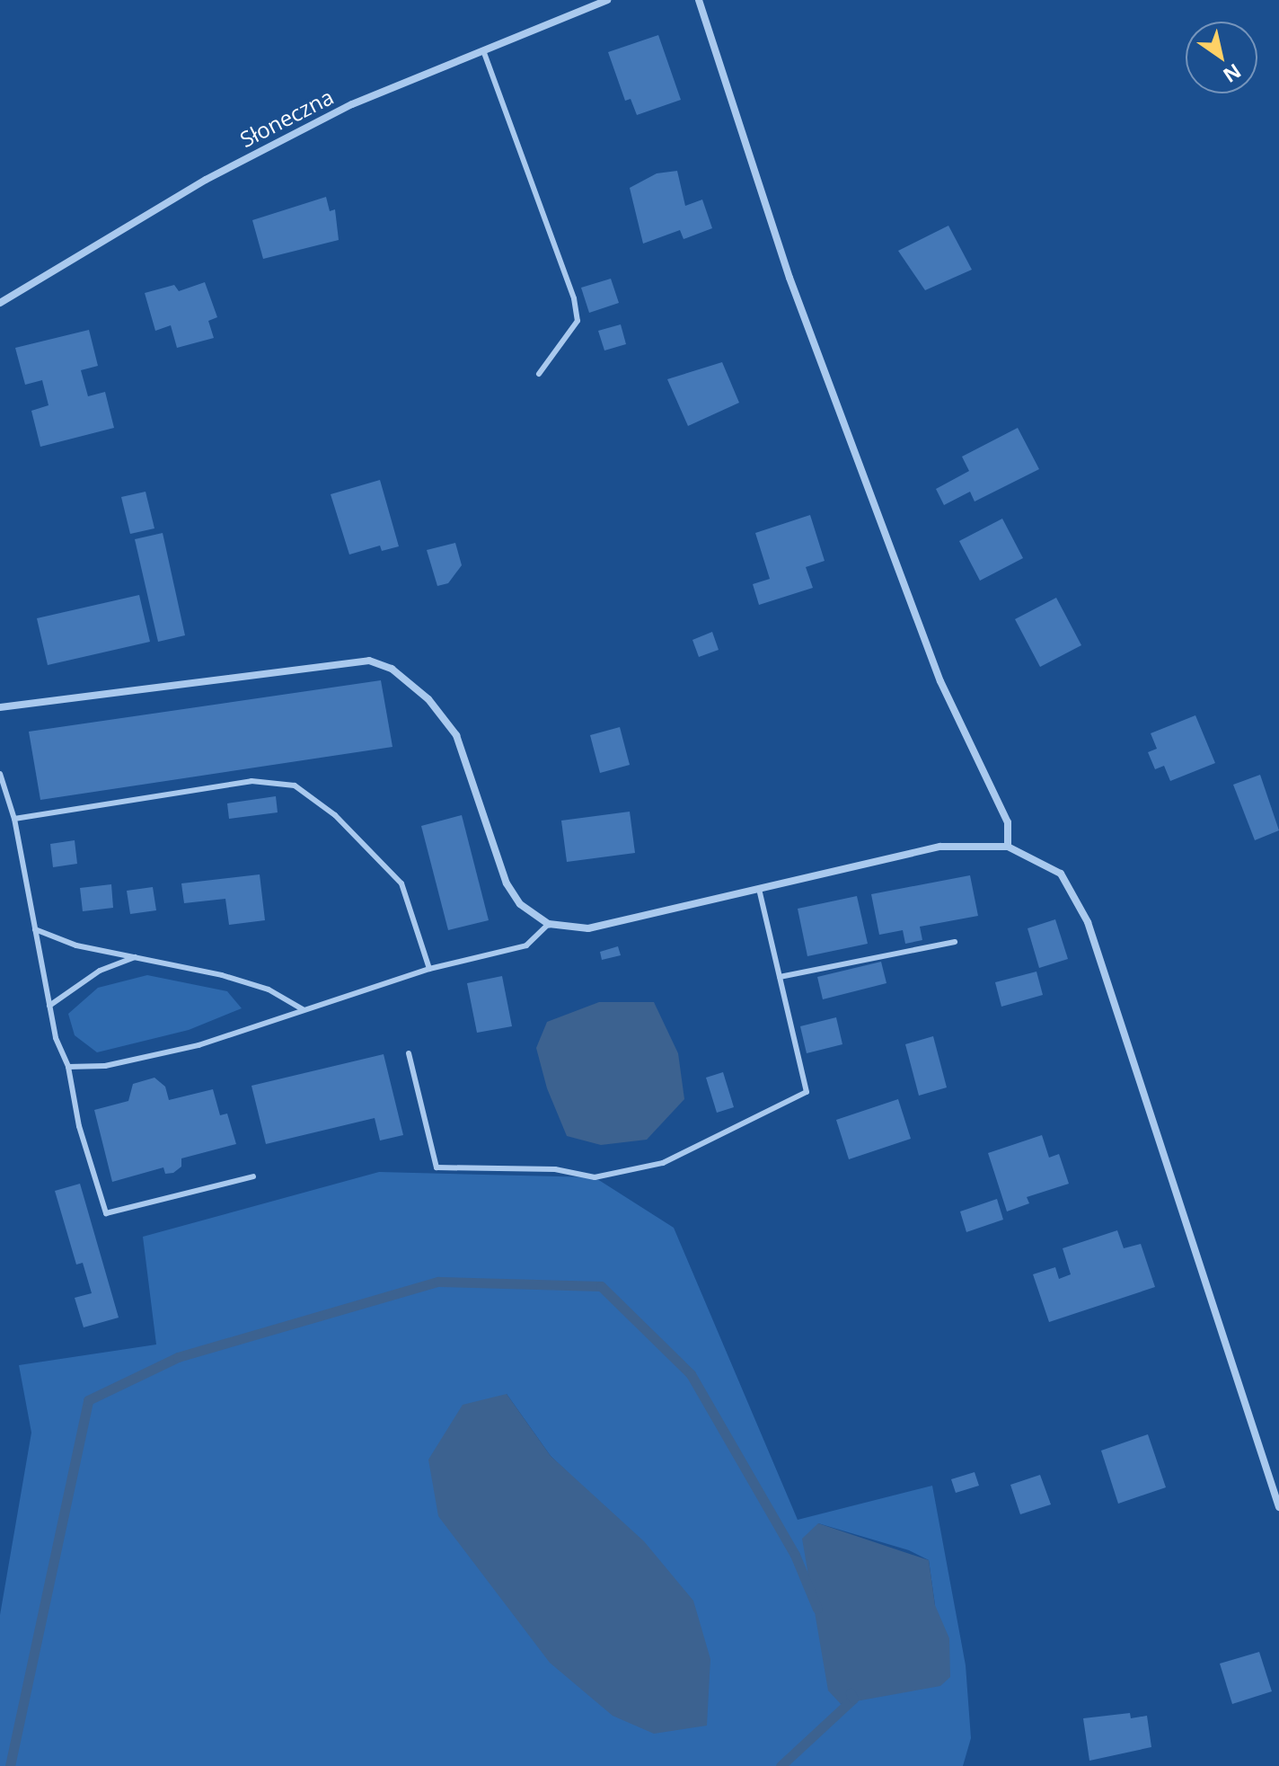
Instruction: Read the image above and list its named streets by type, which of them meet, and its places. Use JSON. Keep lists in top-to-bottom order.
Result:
{
  "streets": {
    "street": ["Słoneczna"]
  },
  "north": "bottom right"
}
